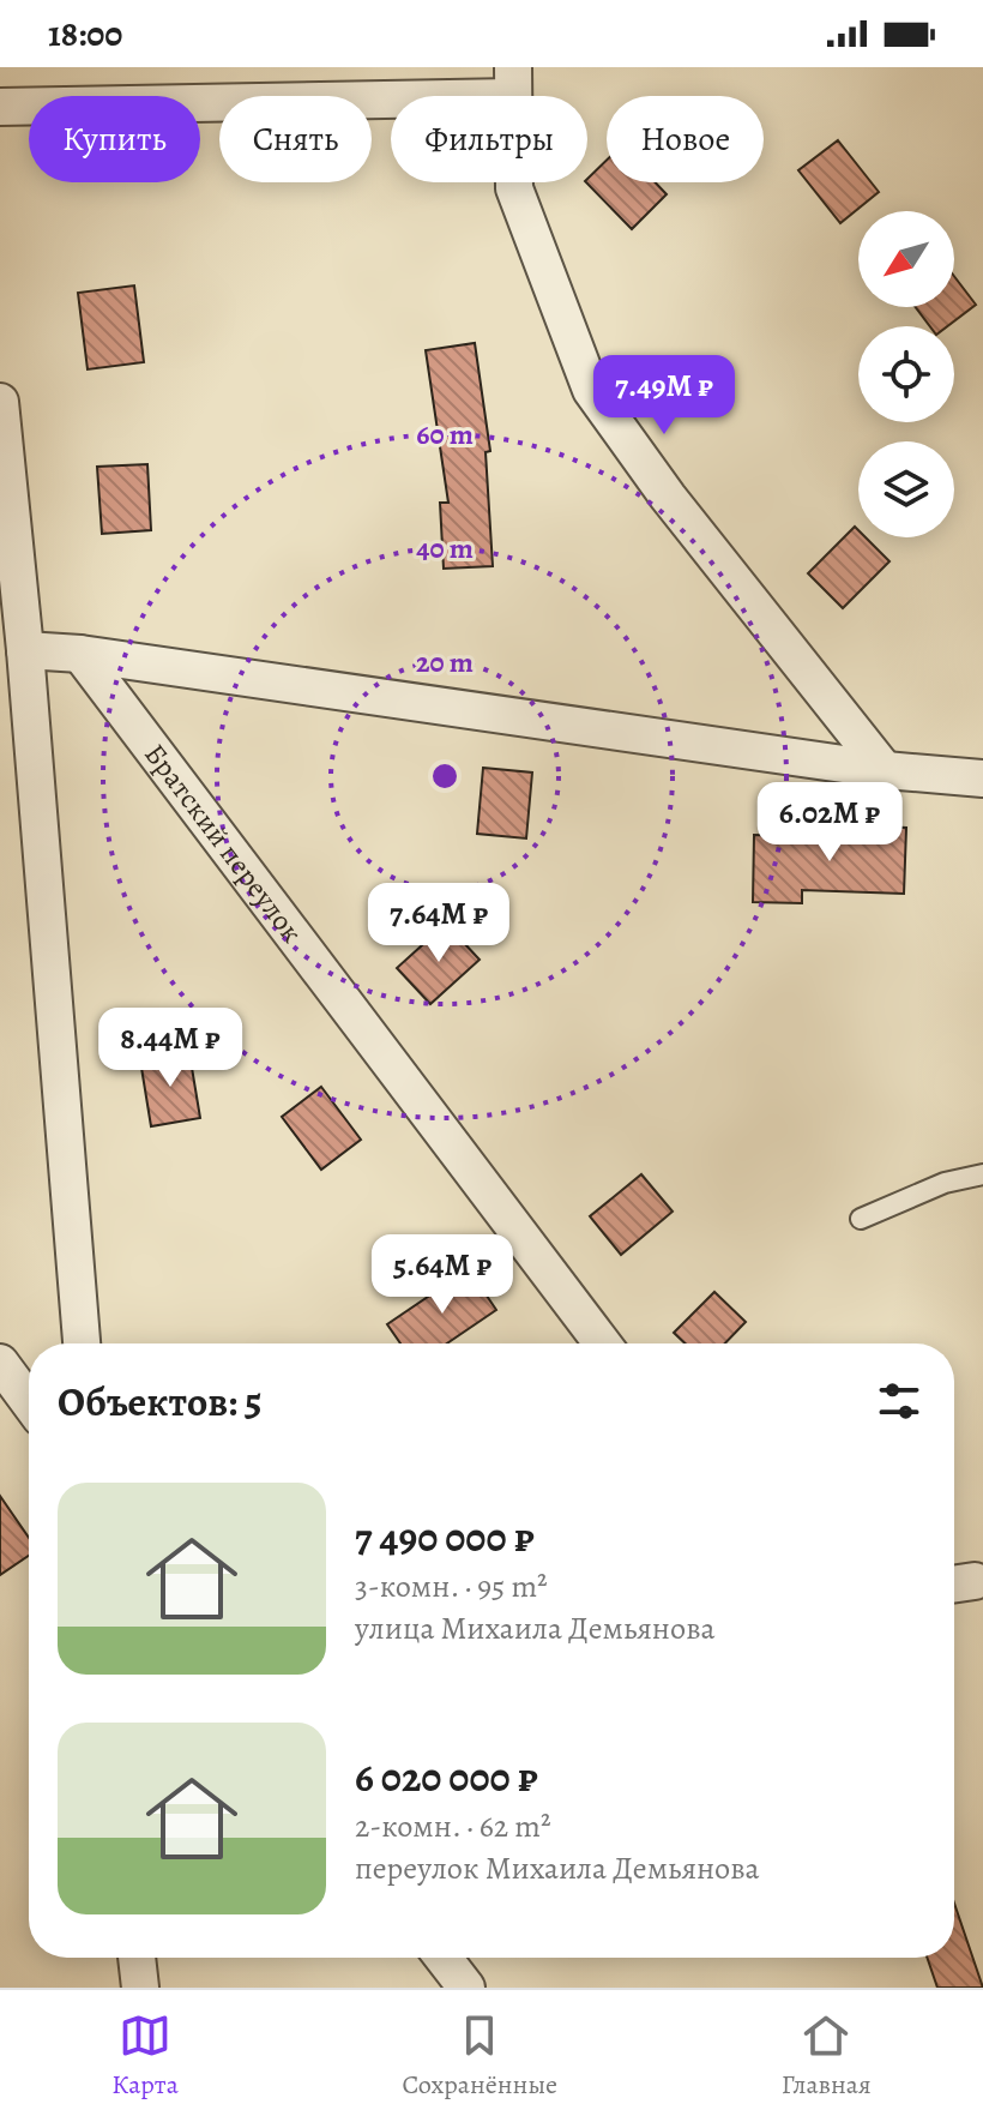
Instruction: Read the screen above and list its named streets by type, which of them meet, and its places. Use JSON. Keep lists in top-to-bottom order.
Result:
{
  "streets": {
    "street": ["Братский переулок"]
  },
  "north": "bottom left",
  "page": {
    "status": "18:00",
    "chip": [
      "Купить",
      "Снять",
      "Фильтры",
      "Новое"
    ],
    "price": [
      "7.49M ₽",
      "6.02M ₽",
      "7.64M ₽",
      "8.44M ₽",
      "5.64M ₽"
    ],
    "heading": "Объектов: 5",
    "list": [
      {
        "name": "7 490 000 ₽",
        "note": "3-комн. · 95 m² · улица Михаила Демьянова"
      },
      {
        "name": "6 020 000 ₽",
        "note": "2-комн. · 62 m² · переулок Михаила Демьянова"
      }
    ],
    "tabs": ["Карта", "Сохранённые", "Главная"]
  },
  "rings": ["60 m", "40 m", "20 m"]
}
